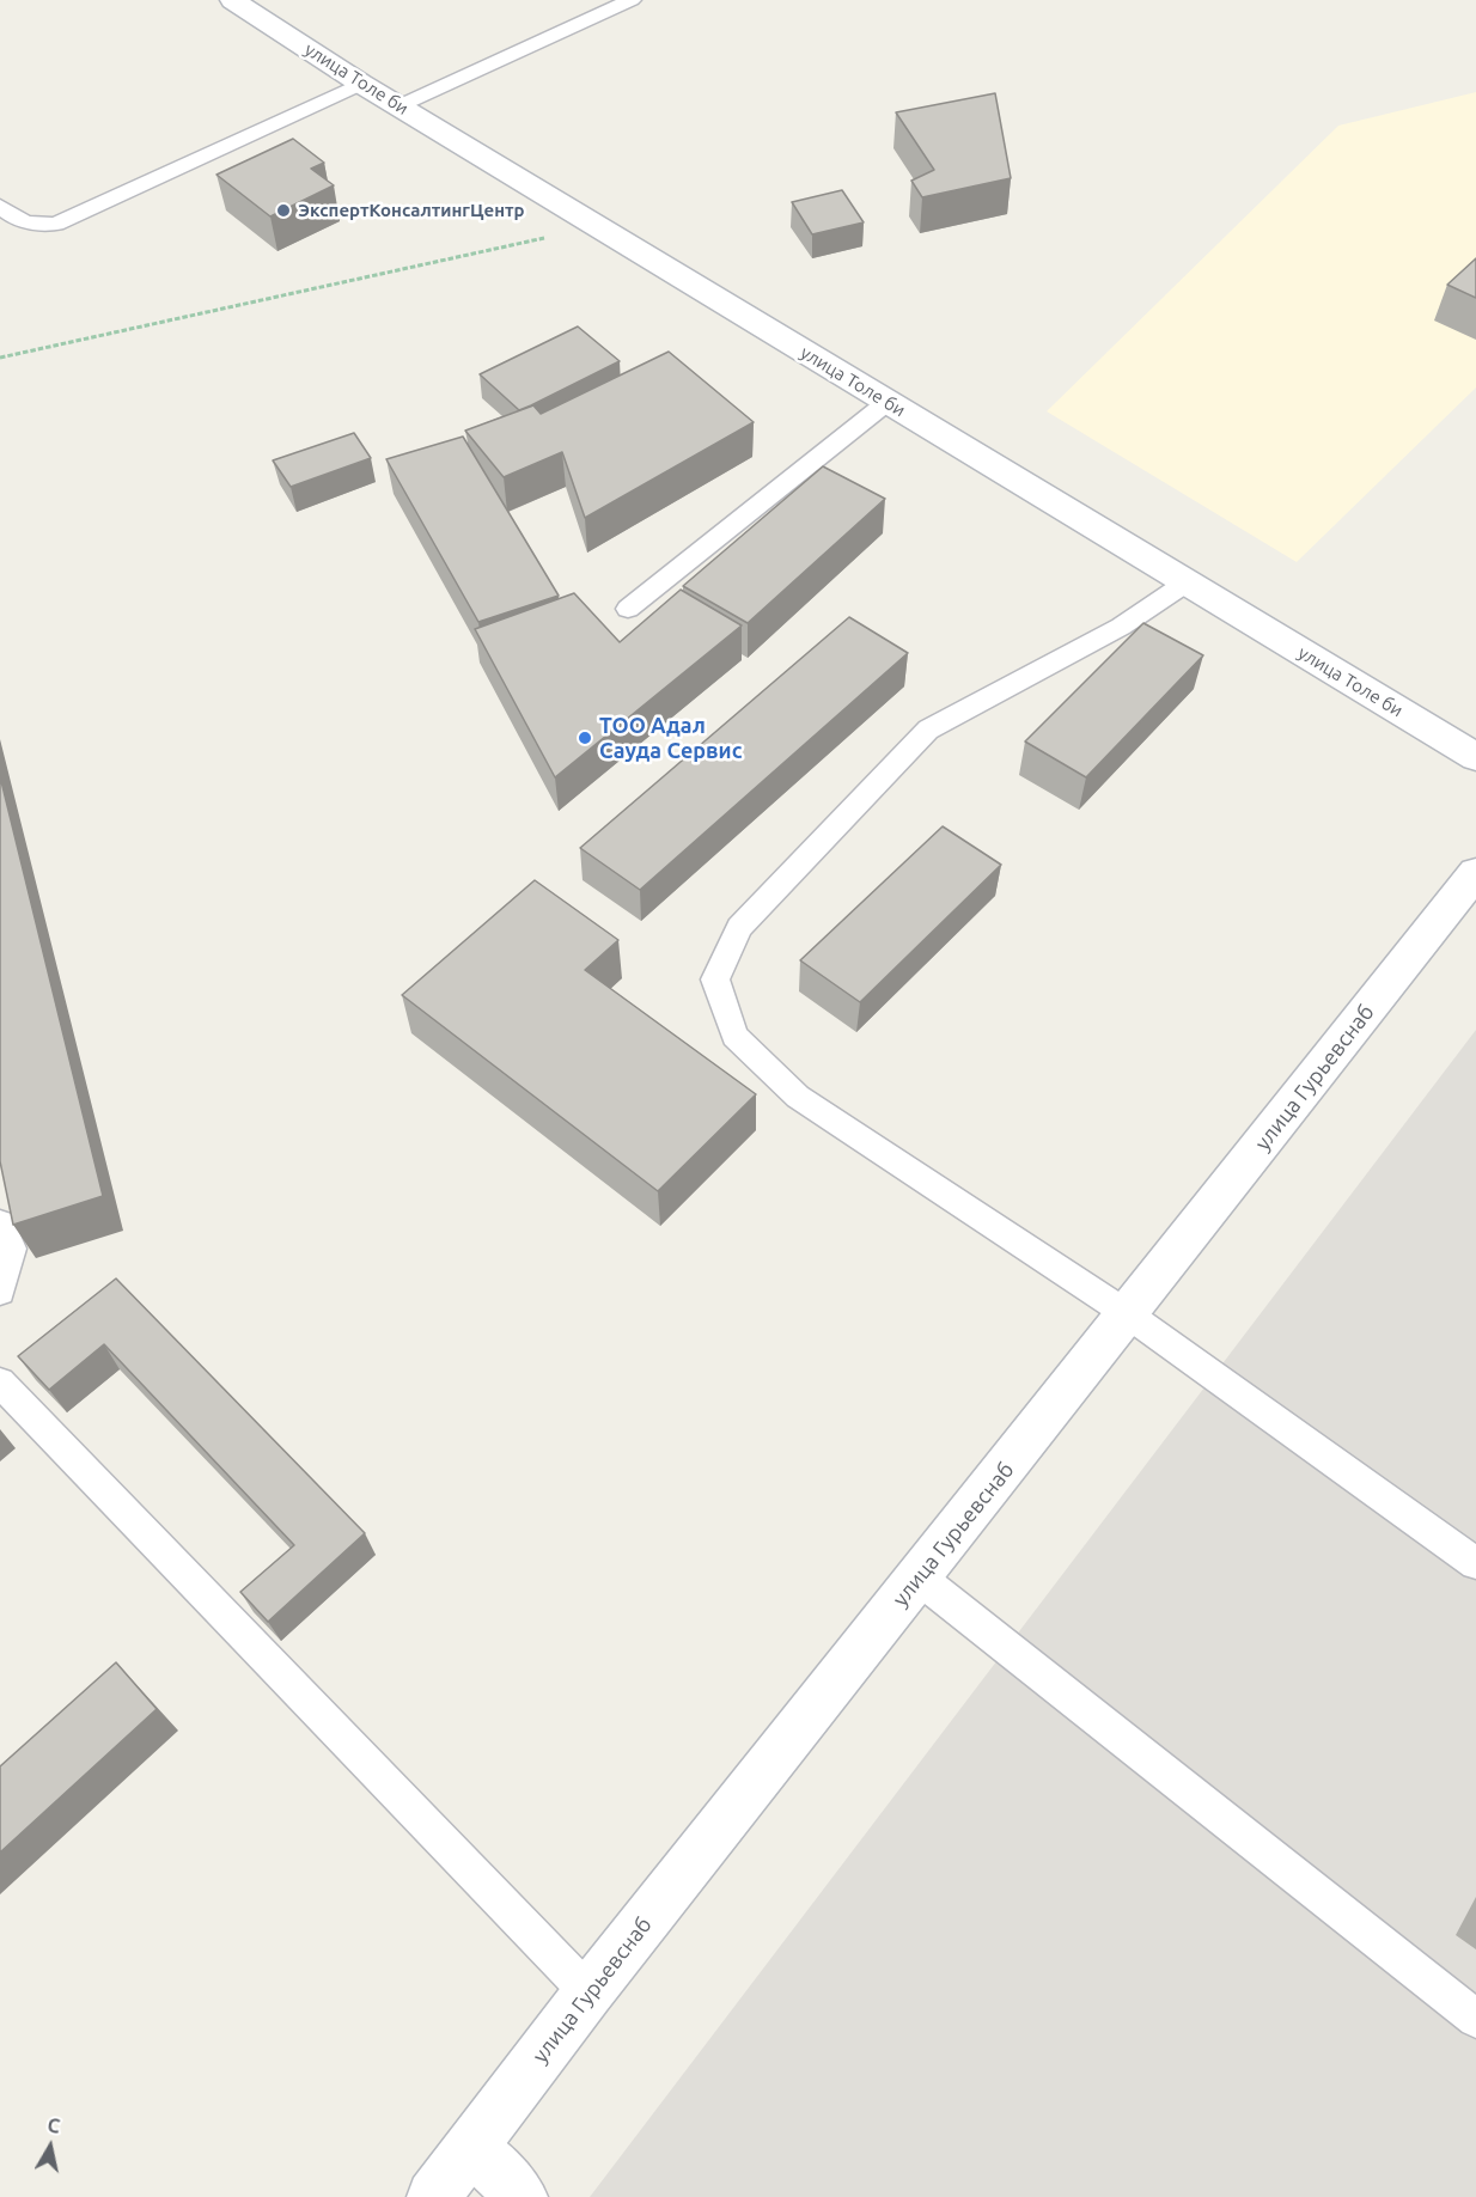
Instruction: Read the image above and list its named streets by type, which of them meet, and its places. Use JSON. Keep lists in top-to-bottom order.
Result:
{
  "streets": {
    "street": ["улица Толе би", "улица Гурьевснаб"]
  },
  "places": ["ЭкспертКонсалтингЦентр", "ТОО Адал Сауда Сервис"],
  "north": "top"
}
